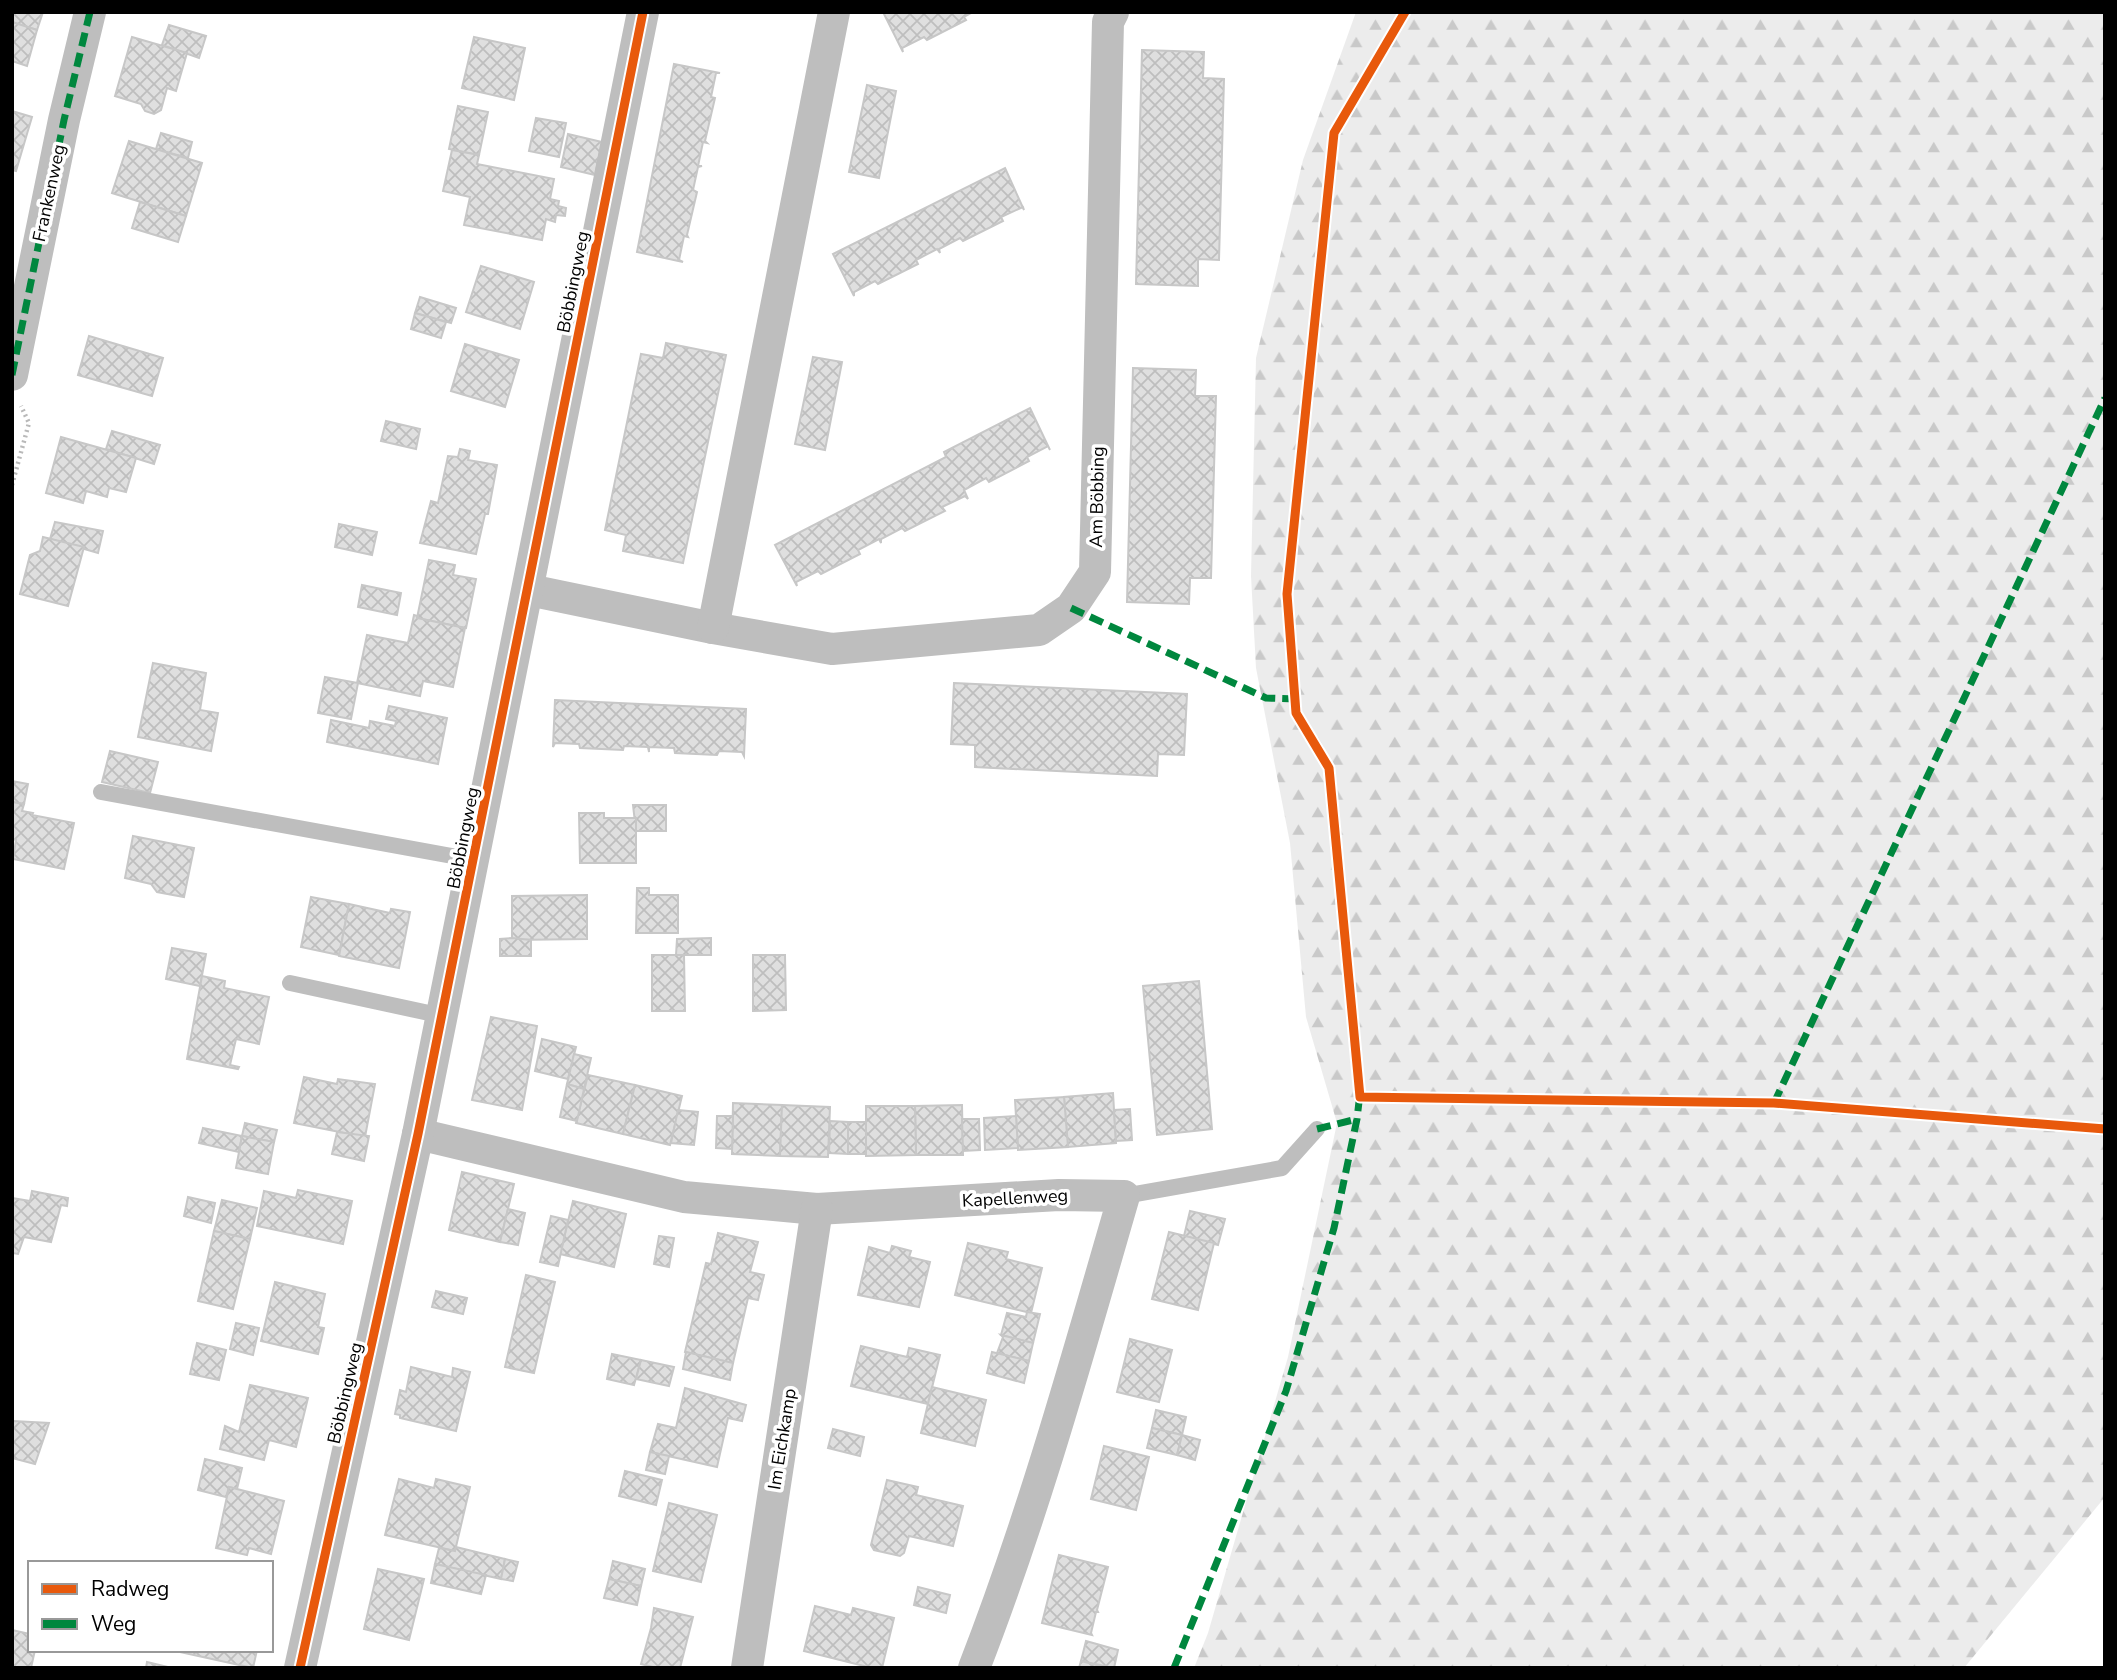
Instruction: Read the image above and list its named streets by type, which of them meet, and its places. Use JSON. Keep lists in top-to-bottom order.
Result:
{
  "streets": {
    "street": [
      "Frankenweg",
      "Böbbingweg",
      "Am Böbbing",
      "Kapellenweg",
      "Im Eichkamp"
    ]
  },
  "crossings": [
    ["Böbbingweg", "Am Böbbing"],
    ["Böbbingweg", "Kapellenweg"],
    ["Kapellenweg", "Im Eichkamp"]
  ],
  "legend": ["Radweg", "Weg"]
}
